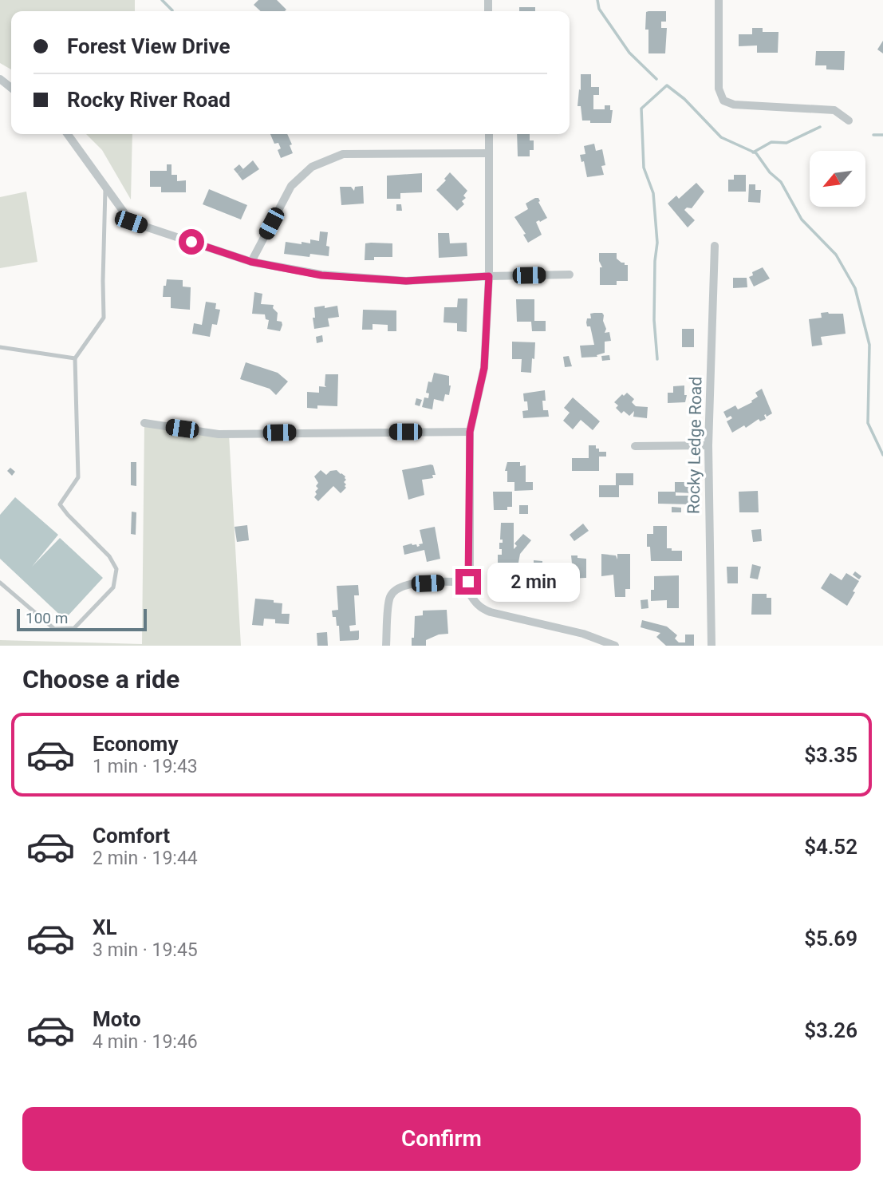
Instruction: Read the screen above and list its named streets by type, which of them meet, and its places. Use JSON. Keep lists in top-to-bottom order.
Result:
{
  "streets": {
    "street": ["Rocky Ledge Road"]
  },
  "scale_bar": "100 m",
  "north": "bottom left",
  "page": {
    "banner": ["Forest View Drive", "Rocky River Road"],
    "bubble": "2 min",
    "scale": "100 m",
    "heading": "Choose a ride",
    "list": [
      {
        "name": "Economy",
        "note": "1 min · 19:43",
        "value": "$3.35"
      },
      {
        "name": "Comfort",
        "note": "2 min · 19:44",
        "value": "$4.52"
      },
      {
        "name": "XL",
        "note": "3 min · 19:45",
        "value": "$5.69"
      },
      {
        "name": "Moto",
        "note": "4 min · 19:46",
        "value": "$3.26"
      }
    ],
    "buttons": "Confirm"
  }
}
